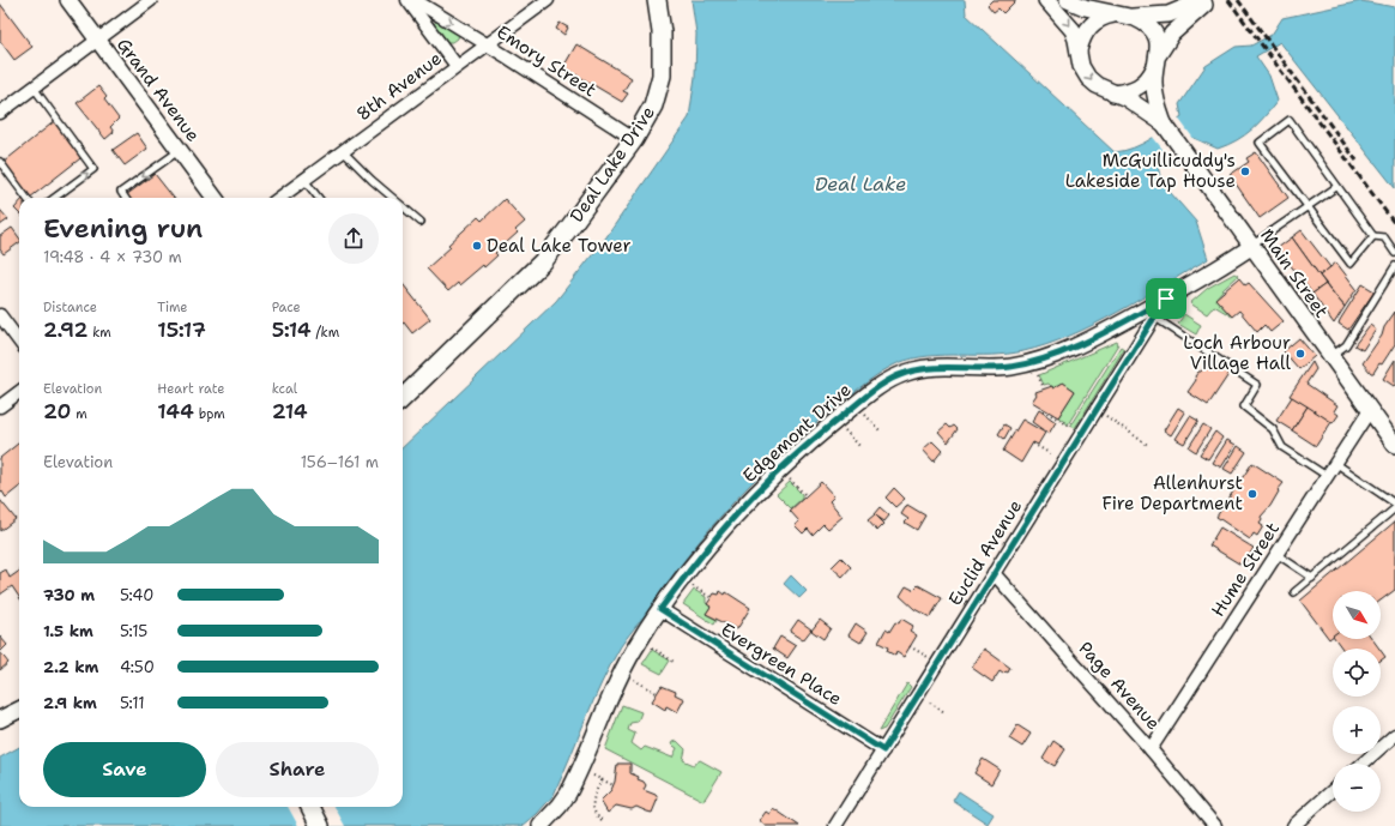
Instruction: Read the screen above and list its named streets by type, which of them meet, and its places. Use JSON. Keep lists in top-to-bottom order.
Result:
{
  "streets": {
    "main road": ["Deal Lake Drive"],
    "street": [
      "Emory Street",
      "8th Avenue",
      "Grand Avenue",
      "Main Street",
      "Edgemont Drive",
      "Euclid Avenue",
      "Hume Street",
      "Evergreen Place",
      "Page Avenue"
    ]
  },
  "crossings": [
    ["Emory Street", "8th Avenue"],
    ["Emory Street", "Deal Lake Drive"],
    ["Main Street", "Edgemont Drive"],
    ["Main Street", "Hume Street"],
    ["Edgemont Drive", "Euclid Avenue"],
    ["Edgemont Drive", "Evergreen Place"],
    ["Euclid Avenue", "Evergreen Place"],
    ["Euclid Avenue", "Page Avenue"],
    ["Hume Street", "Page Avenue"]
  ],
  "water": ["Deal Lake"],
  "places": [
    "McGuillicuddy's Lakeside Tap House",
    "Deal Lake Tower",
    "Loch Arbour Village Hall",
    "Allenhurst Fire Department"
  ],
  "north": "bottom right",
  "page": {
    "heading": ["Evening run", "19:48 · 4 × 730 m"],
    "stats": [
      ["Distance", "2.92 km"],
      ["Time", "15:17"],
      ["Pace", "5:14 /km"],
      ["Elevation", "20 m"],
      ["Heart rate", "144 bpm"],
      ["kcal", "214"]
    ],
    "chart": ["Elevation", "156–161 m"],
    "list": [
      {
        "name": "730 m",
        "note": "5:40"
      },
      {
        "name": "1.5 km",
        "note": "5:15"
      },
      {
        "name": "2.2 km",
        "note": "4:50"
      },
      {
        "name": "2.9 km",
        "note": "5:11"
      }
    ],
    "map_buttons": ["+", "−"],
    "buttons": ["Save", "Share"]
  }
}
